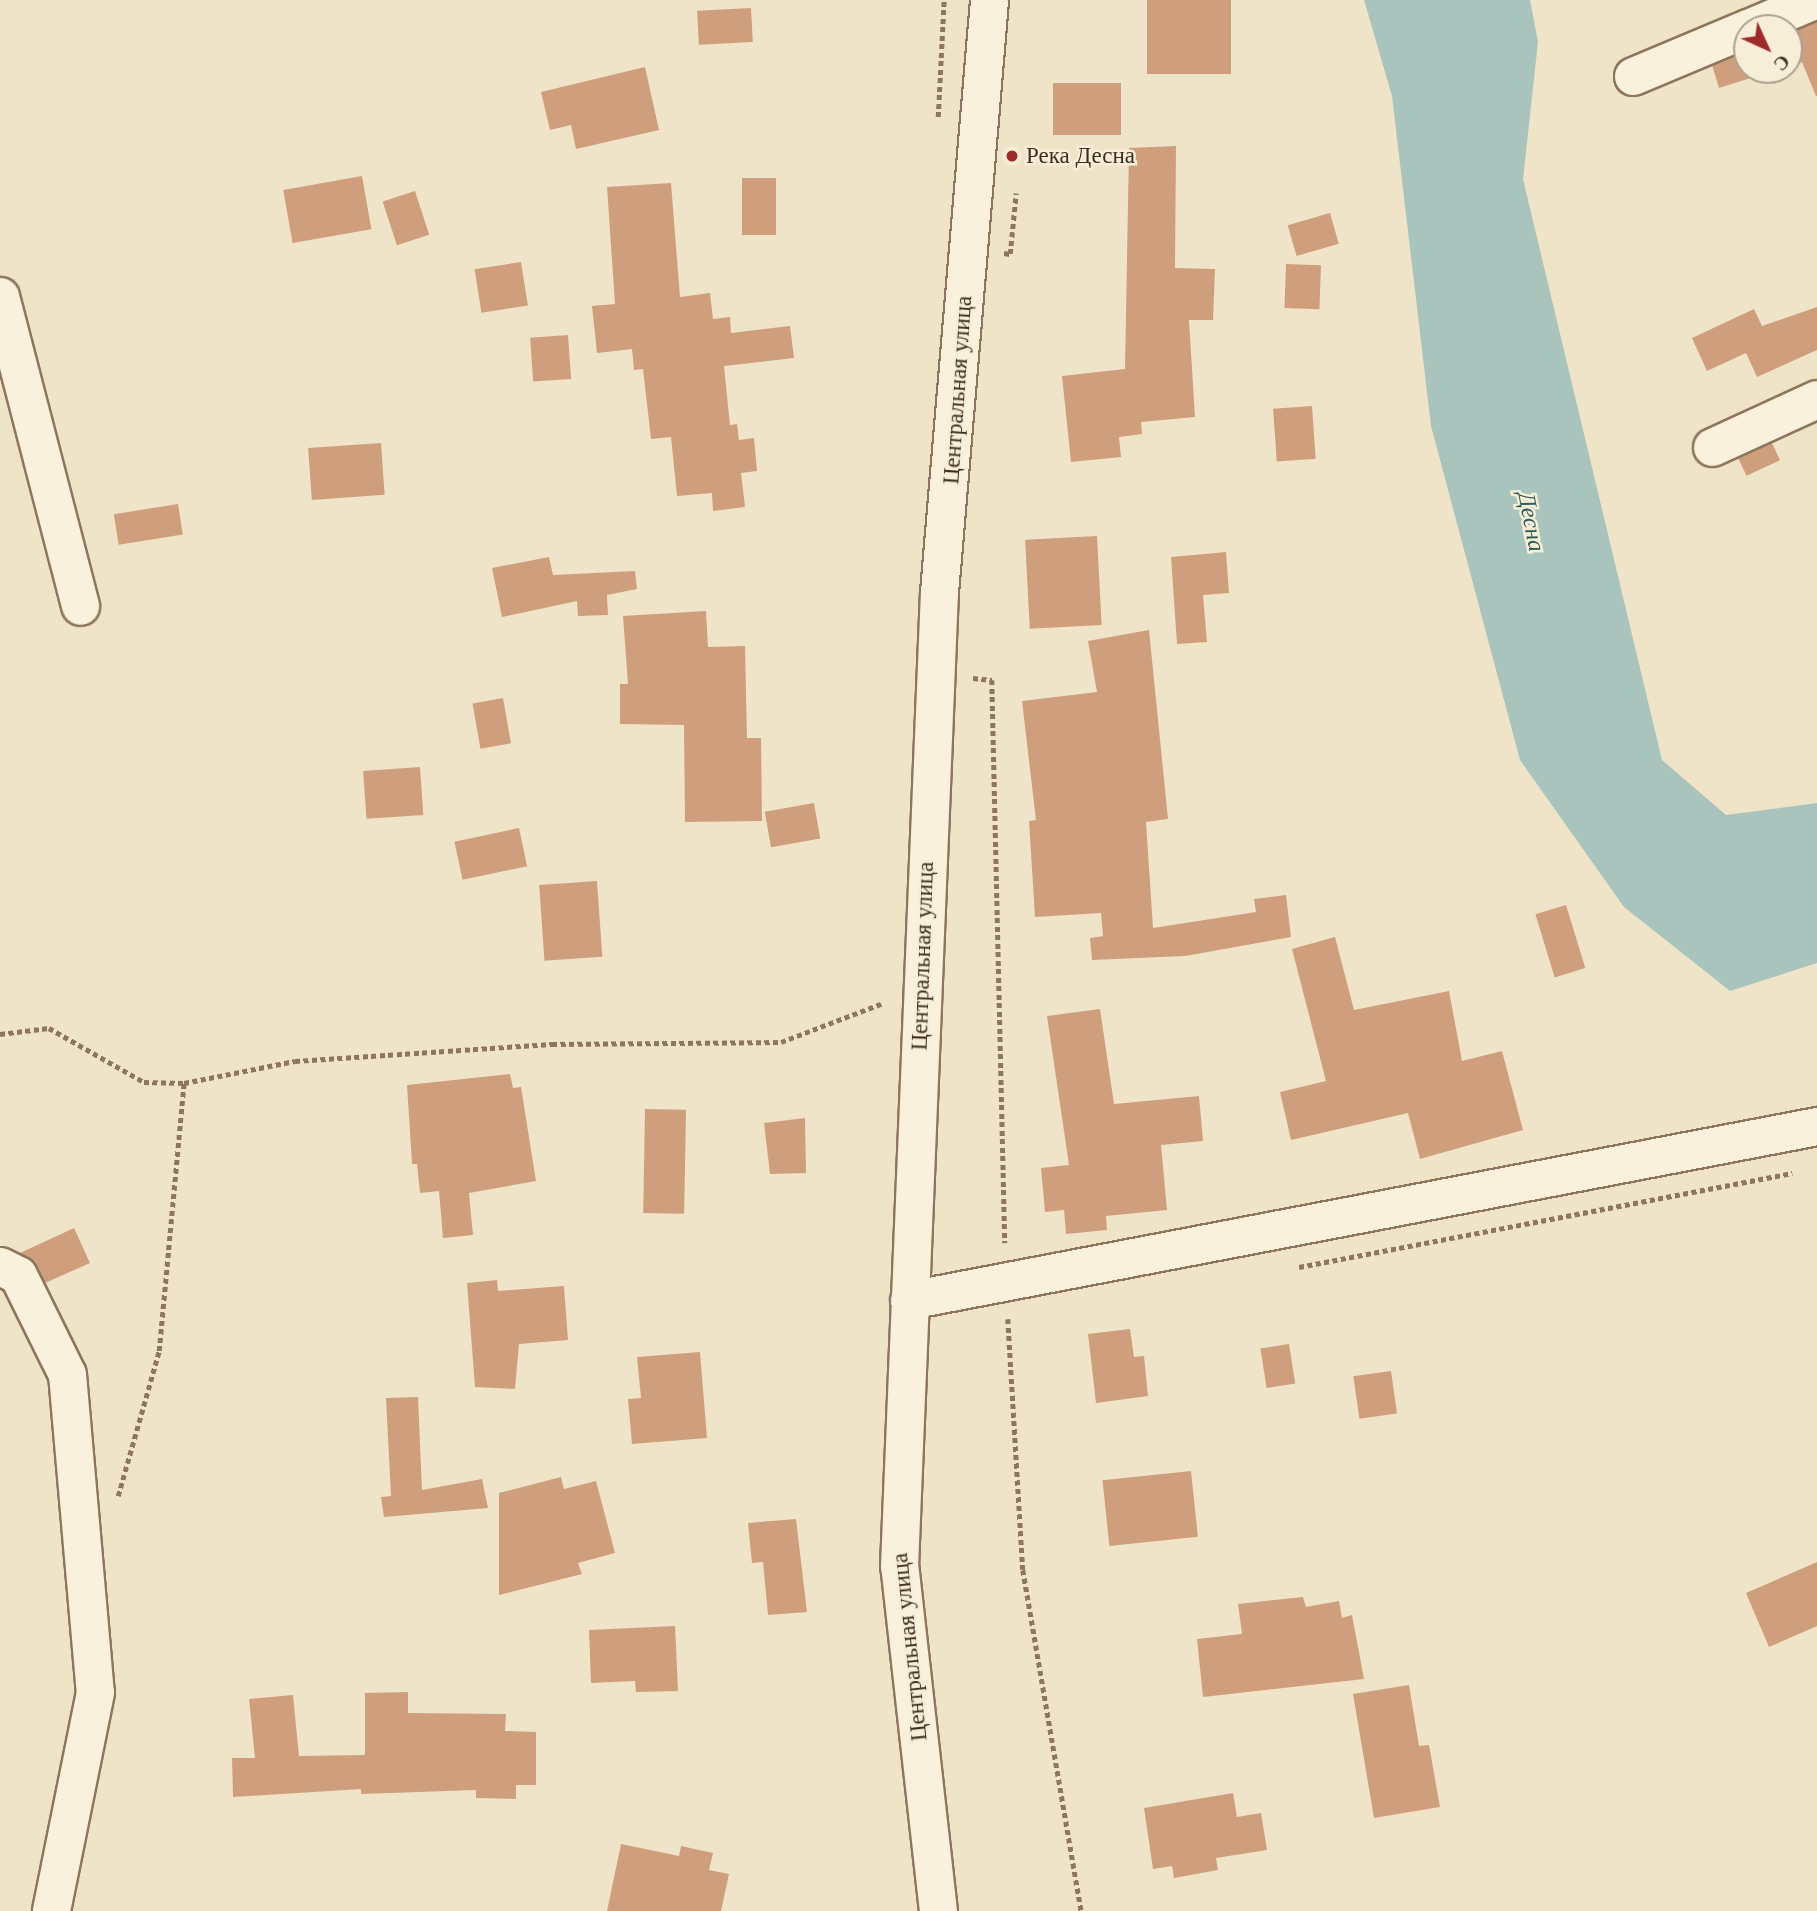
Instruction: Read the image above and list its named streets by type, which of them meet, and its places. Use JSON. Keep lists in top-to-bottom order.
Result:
{
  "streets": {
    "street": ["Центральная улица"]
  },
  "water": ["Десна"],
  "places": ["Река Десна"],
  "north": "bottom right"
}
